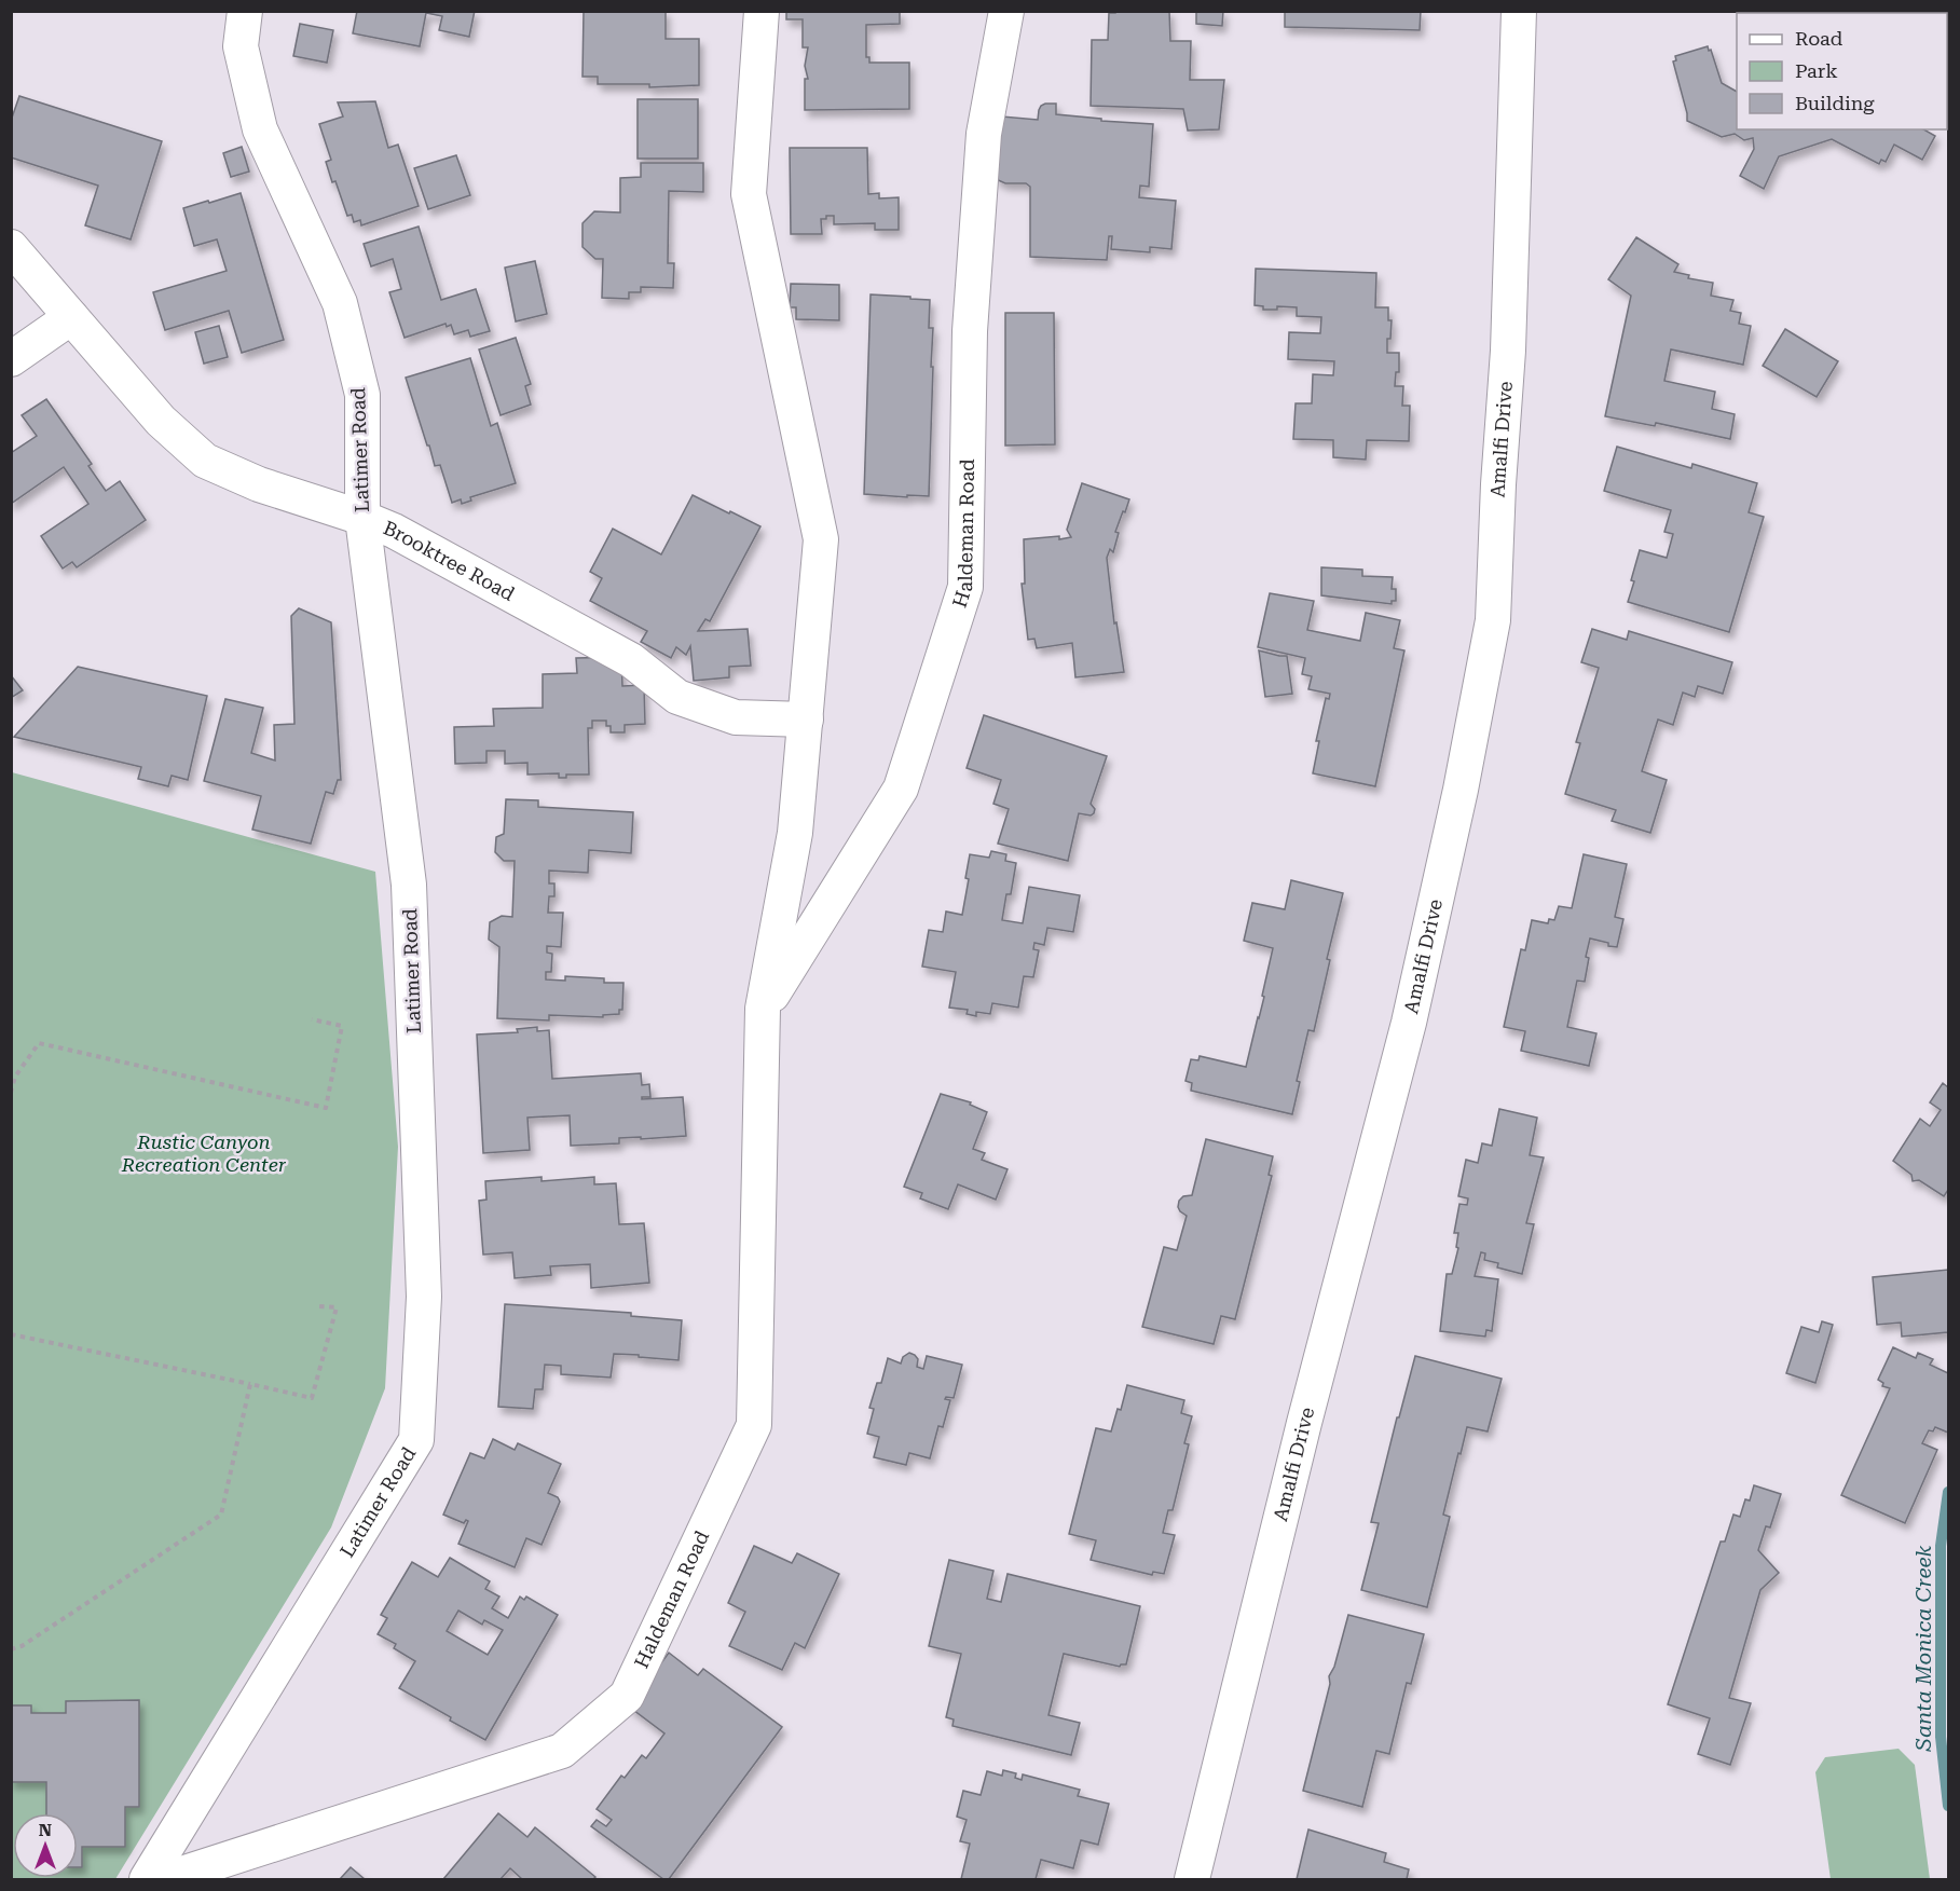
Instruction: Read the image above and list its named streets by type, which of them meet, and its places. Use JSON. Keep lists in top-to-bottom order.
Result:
{
  "streets": {
    "street": [
      "Amalfi Drive",
      "Latimer Road",
      "Haldeman Road",
      "Brooktree Road"
    ]
  },
  "crossings": [
    ["Latimer Road", "Brooktree Road"],
    ["Haldeman Road", "Brooktree Road"]
  ],
  "water": ["Santa Monica Creek"],
  "parks": ["Rustic Canyon Recreation Center"],
  "legend": ["Road", "Park", "Building"],
  "north": "top"
}
